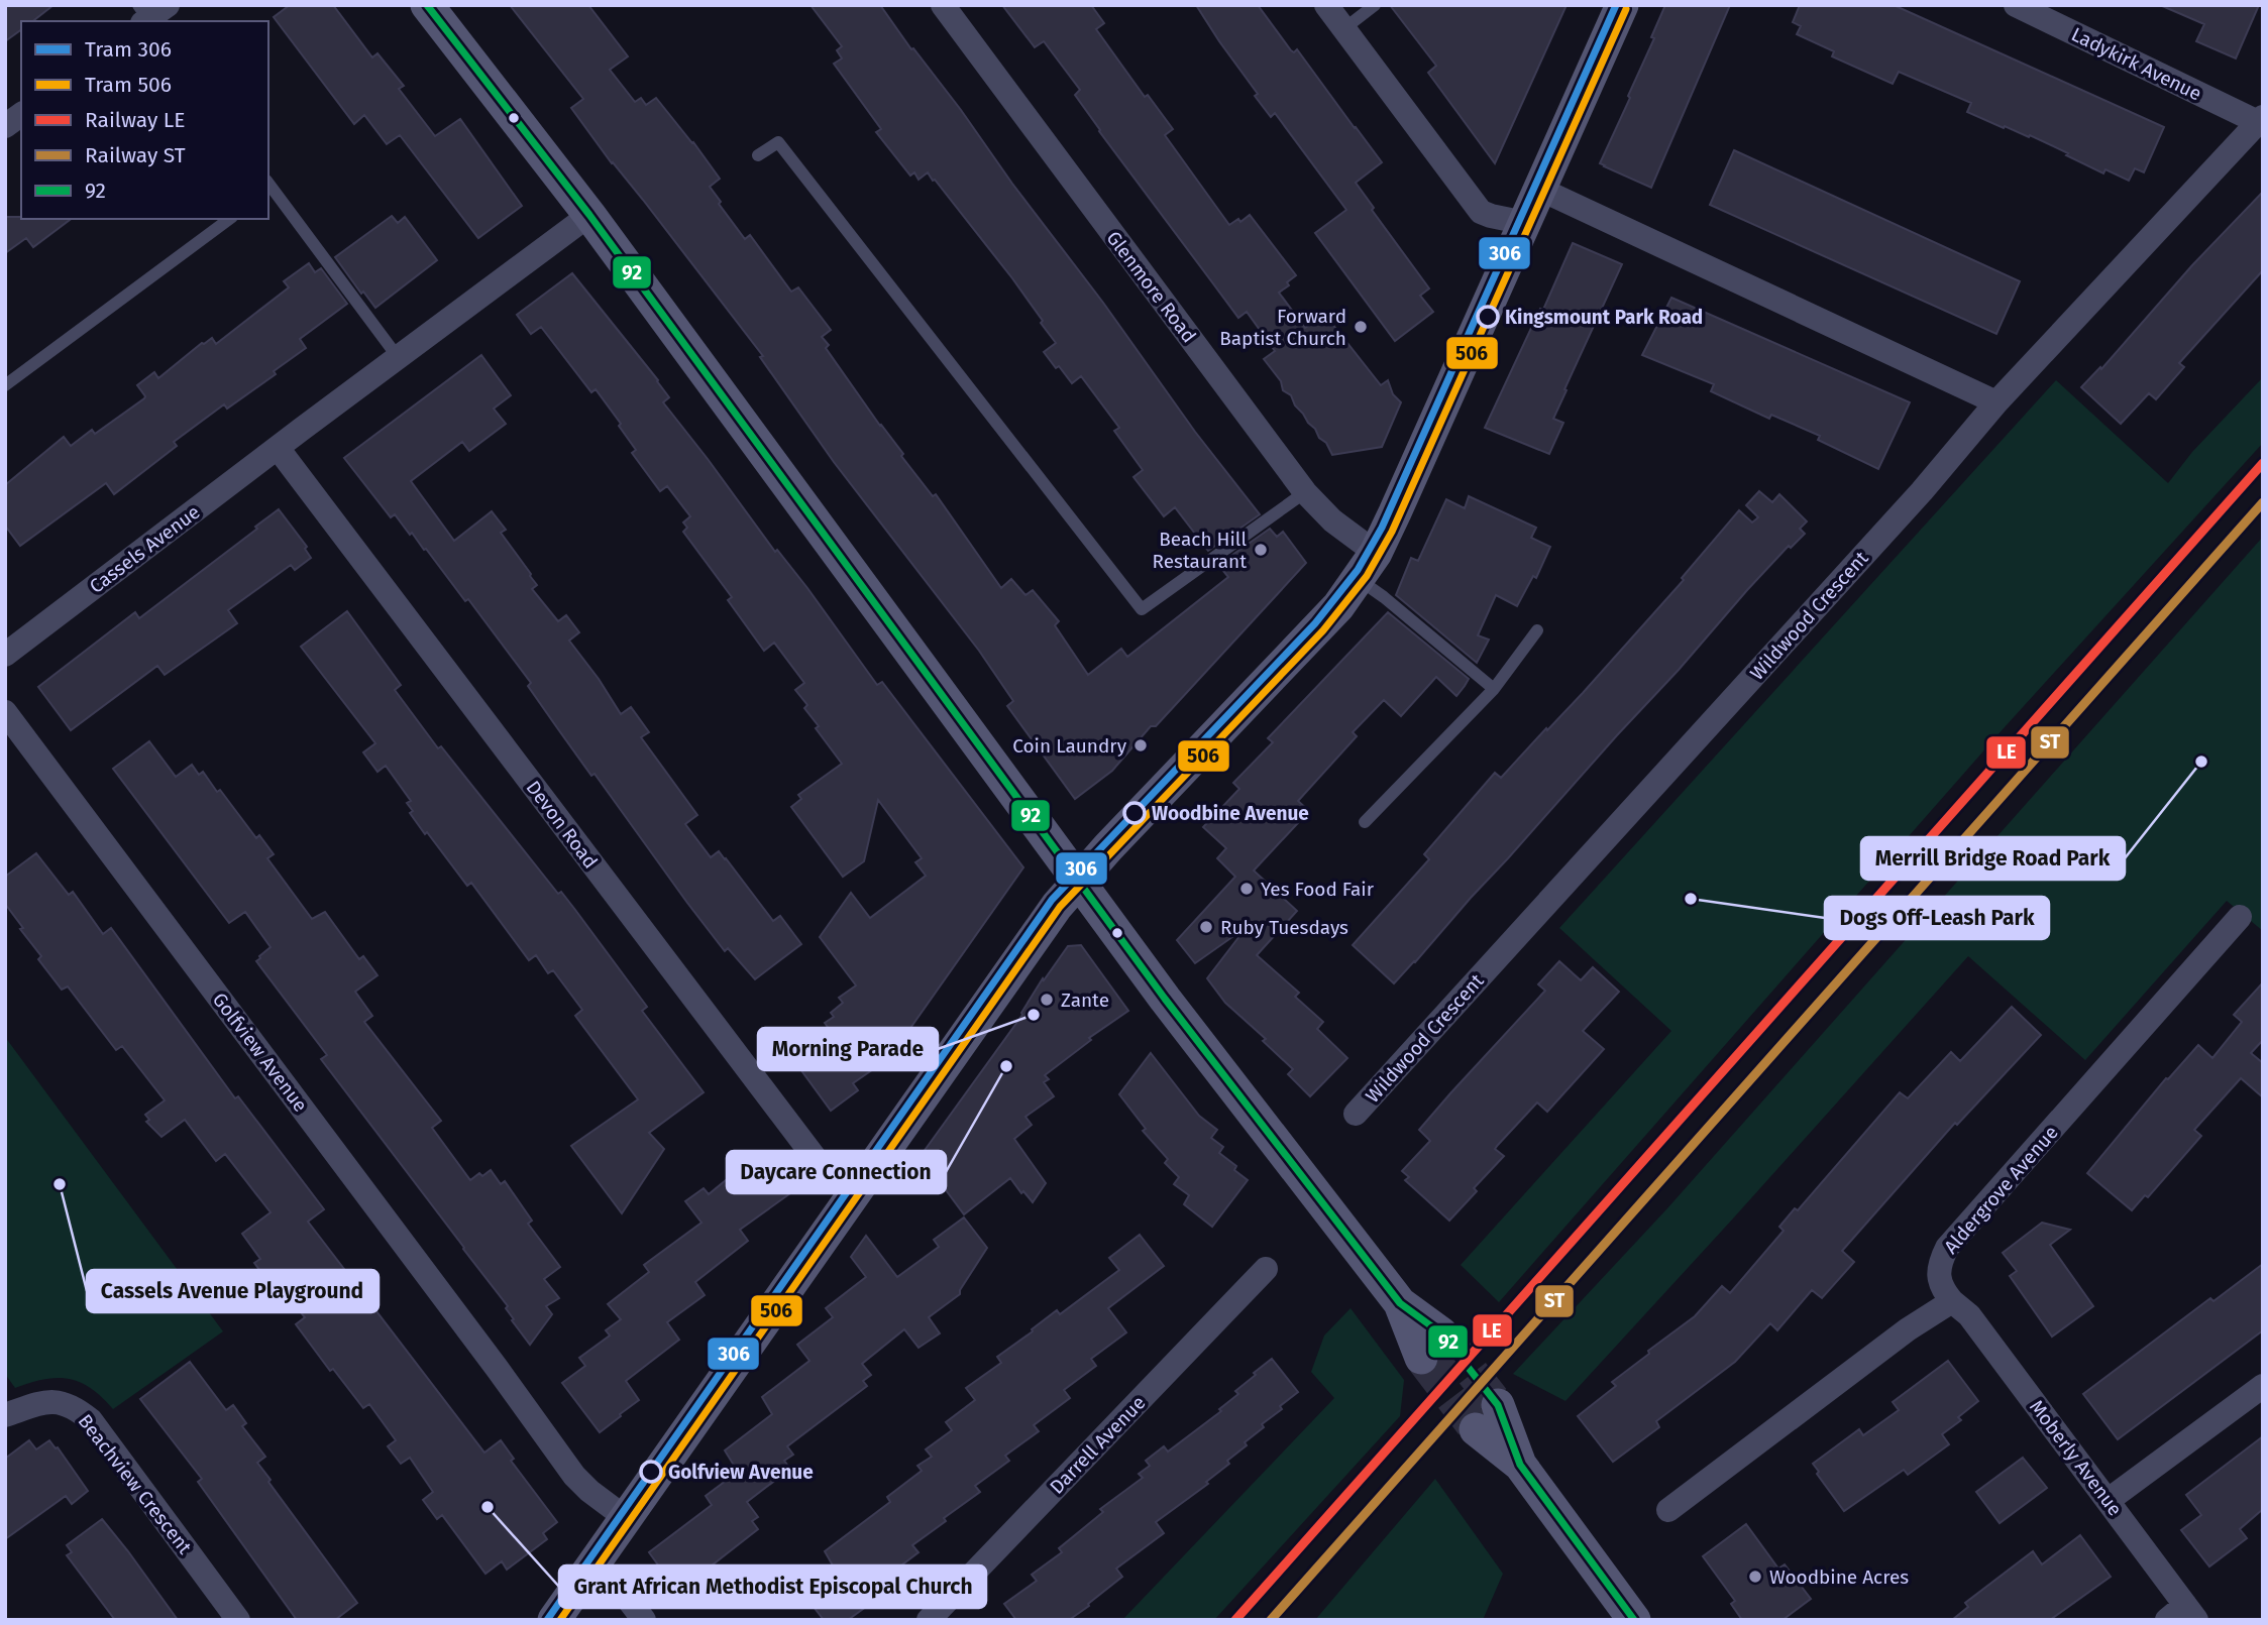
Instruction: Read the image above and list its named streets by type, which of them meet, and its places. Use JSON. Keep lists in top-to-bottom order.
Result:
{
  "streets": {
    "street": [
      "Ladykirk Avenue",
      "Glenmore Road",
      "Cassels Avenue",
      "Wildwood Crescent",
      "Devon Road",
      "Golfview Avenue",
      "Aldergrove Avenue",
      "Darrell Avenue",
      "Moberly Avenue",
      "Beachview Crescent"
    ]
  },
  "crossings": [
    ["Ladykirk Avenue", "Wildwood Crescent"],
    ["Cassels Avenue", "Devon Road"],
    ["Aldergrove Avenue", "Moberly Avenue"]
  ],
  "places": [
    "Kingsmount Park Road",
    "Forward Baptist Church",
    "Beach Hill Restaurant",
    "Coin Laundry",
    "Merrill Bridge Road Park",
    "Woodbine Avenue",
    "Yes Food Fair",
    "Dogs Off-Leash Park",
    "Ruby Tuesdays",
    "Zante",
    "Morning Parade",
    "Daycare Connection",
    "Cassels Avenue Playground",
    "Golfview Avenue",
    "Grant African Methodist Episcopal Church",
    "Woodbine Acres"
  ],
  "lines": [
    "tram line 306",
    "transit line 92",
    "tram line 506",
    "rail line LE",
    "rail line ST"
  ],
  "legend": [
    "Tram 306",
    "Tram 506",
    "Railway LE",
    "Railway ST",
    "92"
  ]
}
